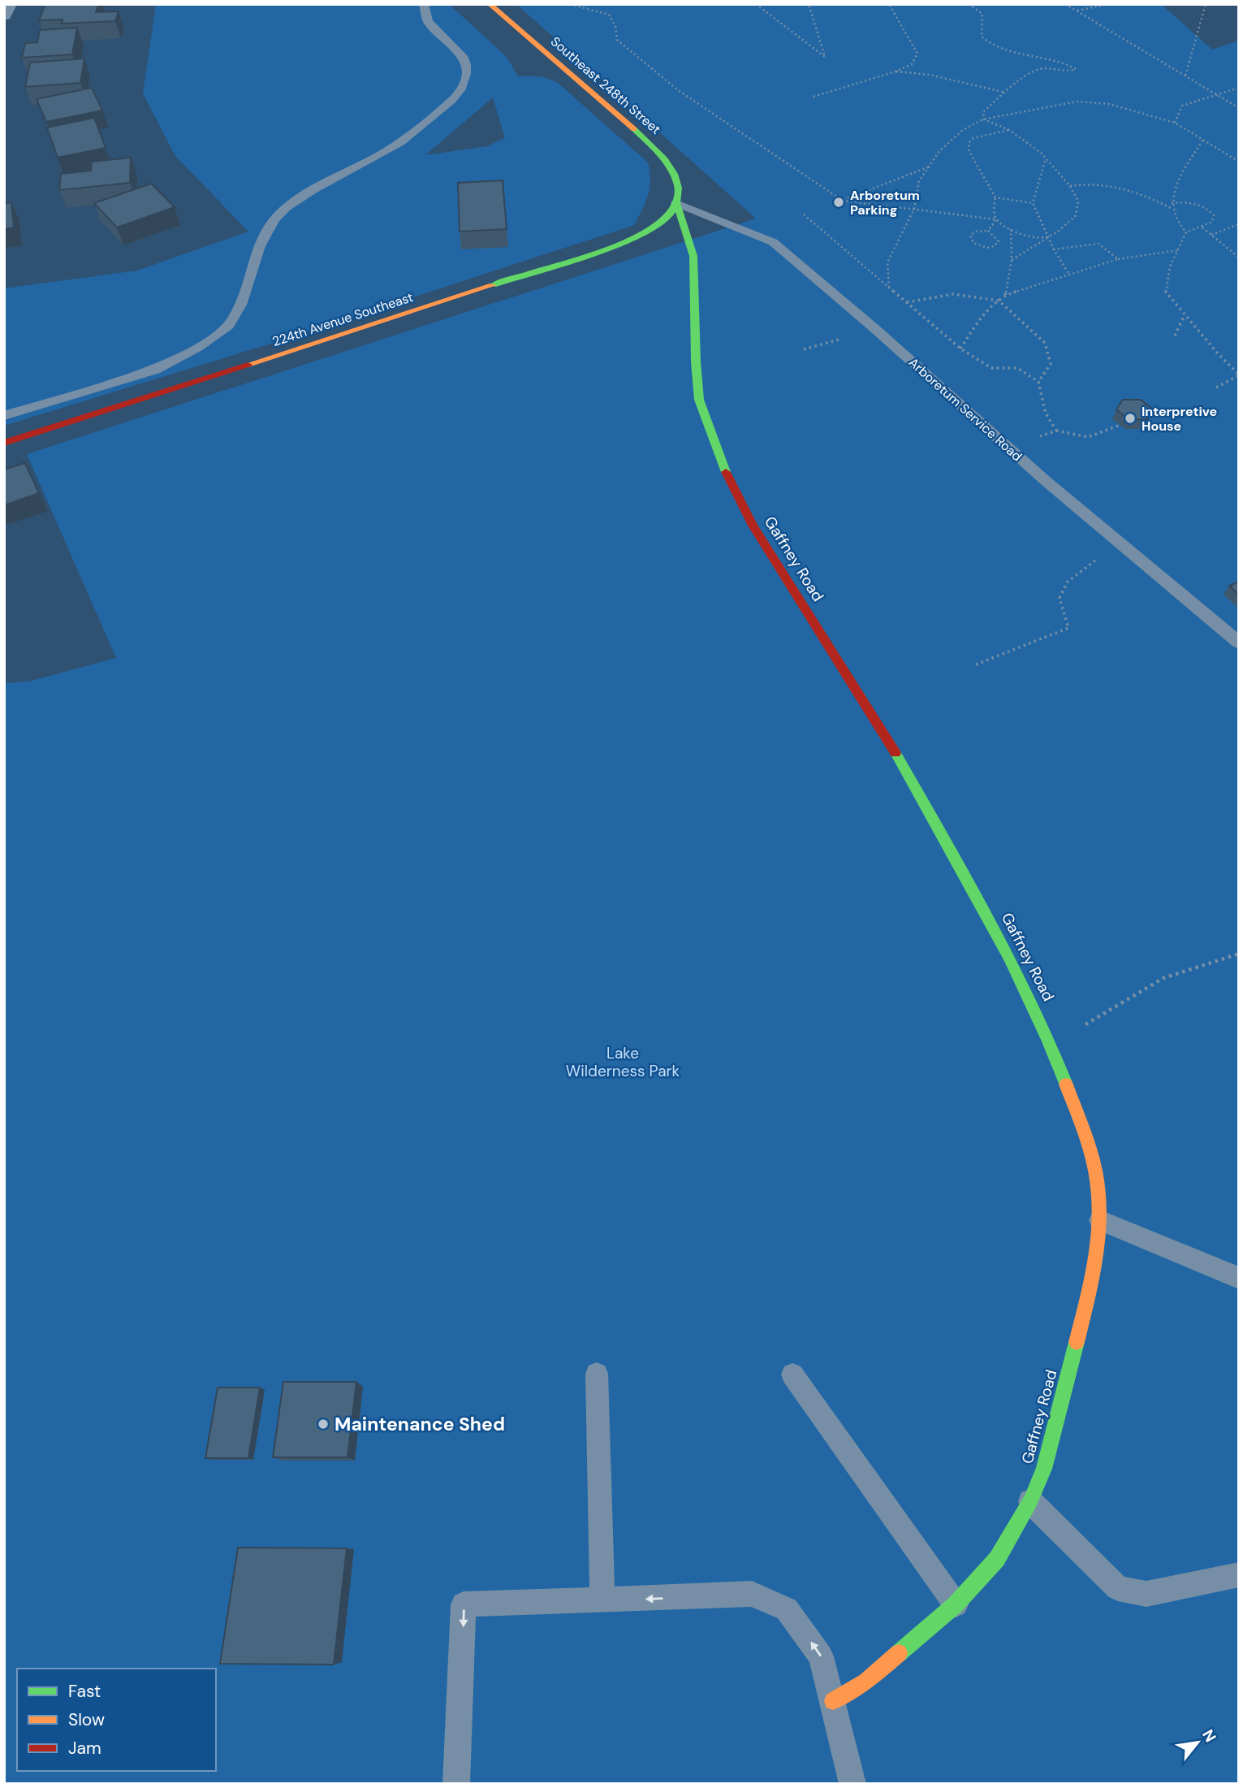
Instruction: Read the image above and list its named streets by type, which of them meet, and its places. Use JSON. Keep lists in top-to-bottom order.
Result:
{
  "streets": {
    "street": ["Southeast 248th Street", "224th Avenue Southeast", "Gaffney Road"],
    "lane": ["Arboretum Service Road"]
  },
  "crossings": [
    ["Southeast 248th Street", "224th Avenue Southeast"],
    ["Southeast 248th Street", "Arboretum Service Road"],
    ["Southeast 248th Street", "Gaffney Road"],
    ["224th Avenue Southeast", "Arboretum Service Road"],
    ["224th Avenue Southeast", "Gaffney Road"],
    ["Arboretum Service Road", "Gaffney Road"]
  ],
  "parks": ["Lake Wilderness Park"],
  "places": ["Arboretum Parking", "Interpretive House", "Maintenance Shed"],
  "legend": ["Fast", "Slow", "Jam"],
  "north": "top right"
}
